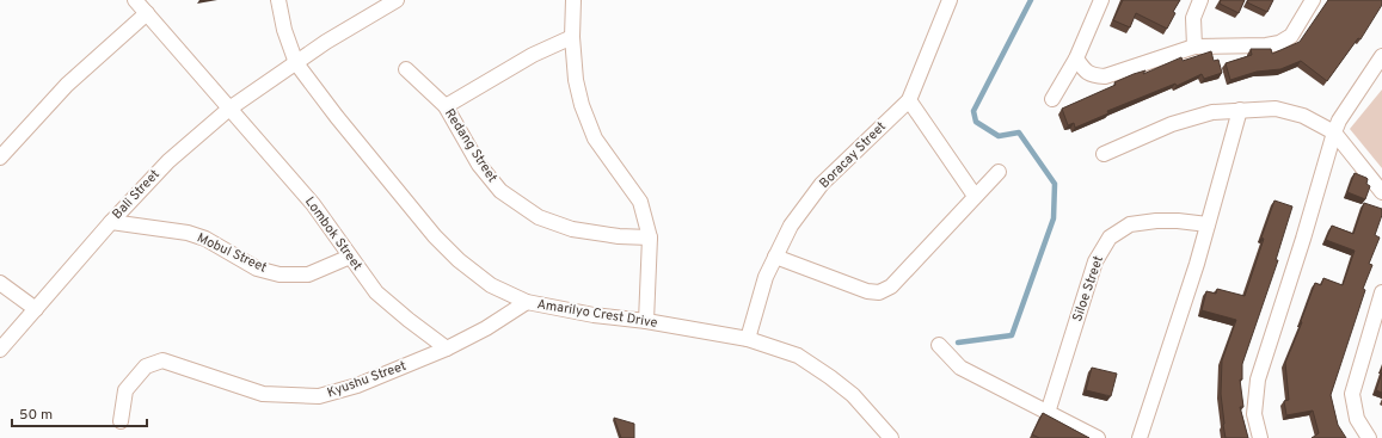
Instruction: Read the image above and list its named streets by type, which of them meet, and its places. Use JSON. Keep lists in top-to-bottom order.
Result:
{
  "streets": {
    "street": [
      "Redang Street",
      "Boracay Street",
      "Bali Street",
      "Lombok Street",
      "Mobul Street",
      "Siloe Street",
      "Amarilyo Crest Drive",
      "Kyushu Street"
    ]
  },
  "crossings": [
    ["Boracay Street", "Amarilyo Crest Drive"],
    ["Bali Street", "Lombok Street"],
    ["Bali Street", "Mobul Street"],
    ["Bali Street", "Amarilyo Crest Drive"],
    ["Lombok Street", "Mobul Street"],
    ["Lombok Street", "Kyushu Street"],
    ["Amarilyo Crest Drive", "Kyushu Street"]
  ],
  "scale_bar": "50 m"
}
